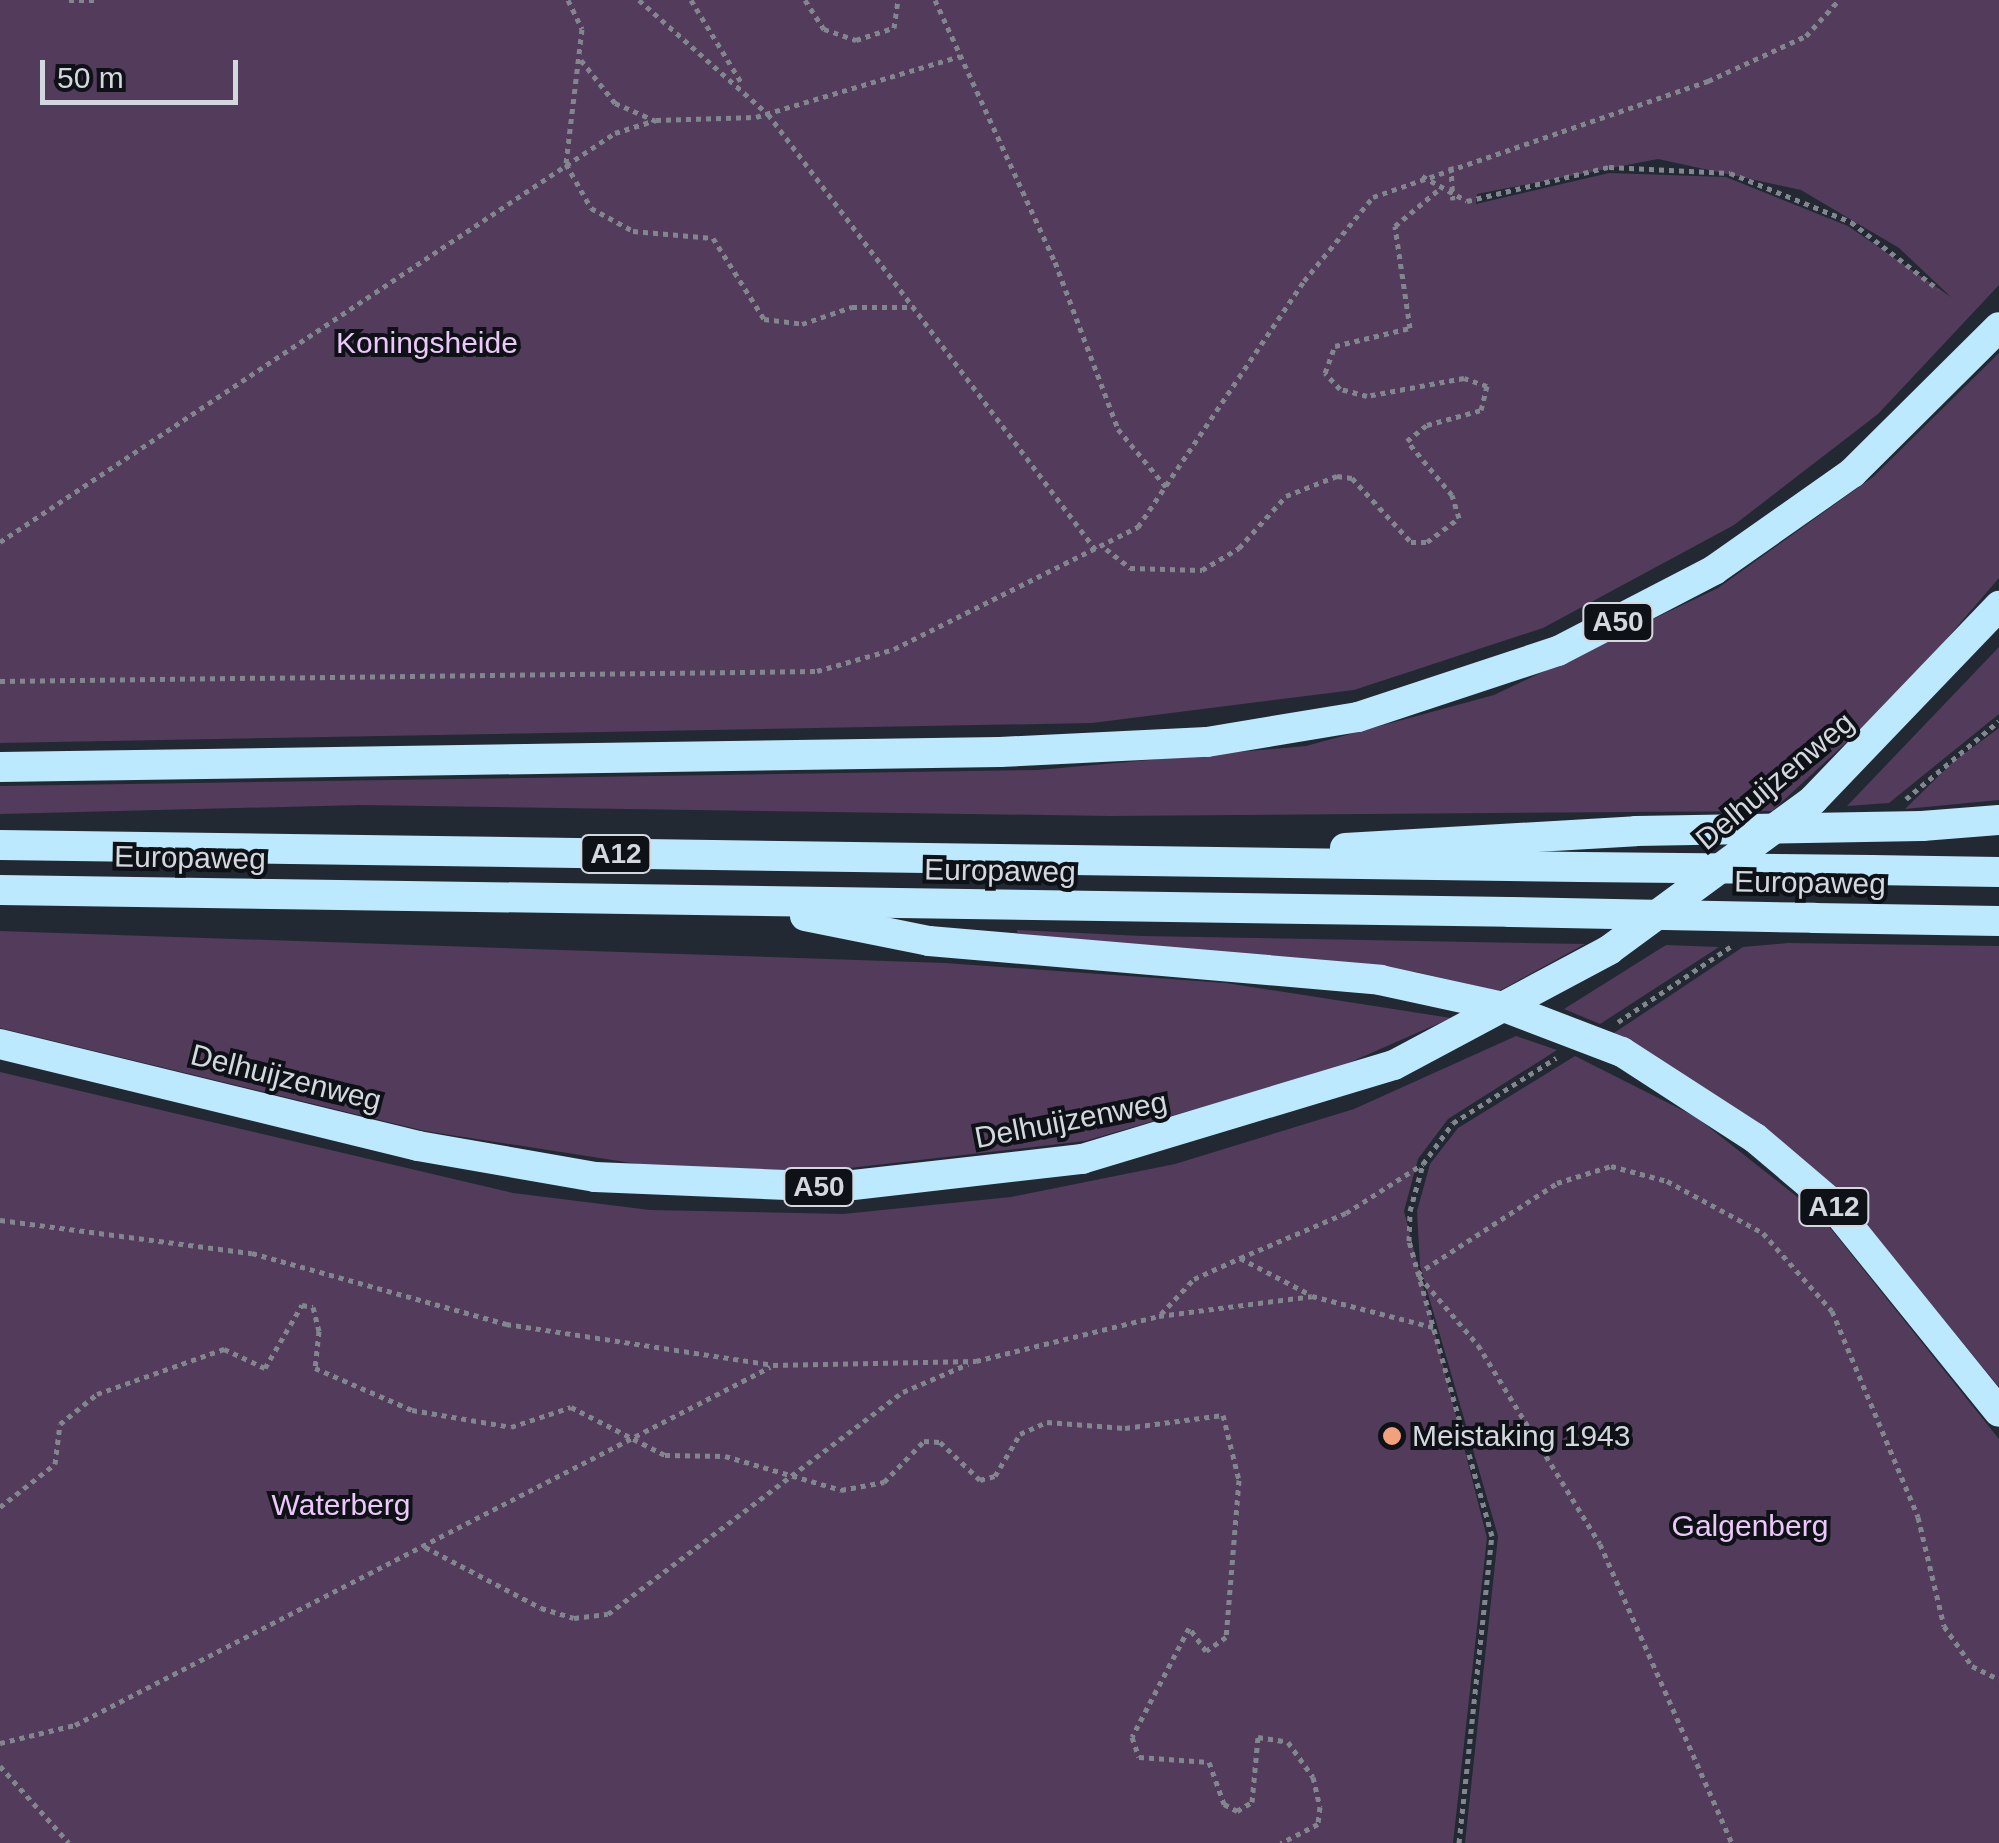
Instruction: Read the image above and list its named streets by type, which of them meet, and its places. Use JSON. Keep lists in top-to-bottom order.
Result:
{
  "streets": {
    "highway": [
      "A50",
      "Delhuijzenweg",
      "A12",
      "Europaweg"
    ]
  },
  "crossings": [
    ["A12", "Europaweg"]
  ],
  "parks": ["Koningsheide", "Waterberg", "Galgenberg"],
  "places": ["Meistaking 1943"],
  "scale_bar": "50 m"
}
